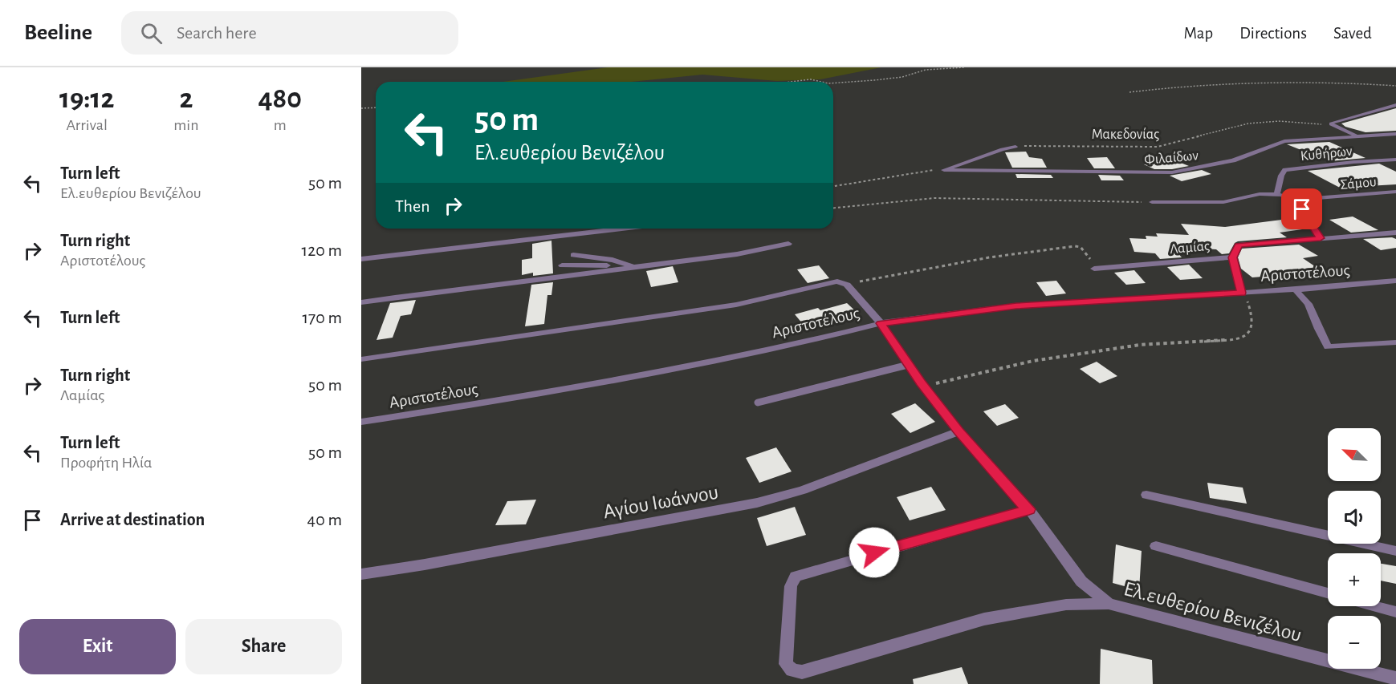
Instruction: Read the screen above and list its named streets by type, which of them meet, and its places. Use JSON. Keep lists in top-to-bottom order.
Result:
{
  "streets": {
    "street": [
      "Κυθήρων",
      "Φιλαίδων",
      "Σάμου",
      "Λαμίας",
      "Αριστοτέλους",
      "Αγίου Ιωάννου",
      "Ελ.ευθερίου Βενιζέλου"
    ],
    "path": ["Μακεδονίας"]
  },
  "crossings": [
    ["Αριστοτέλους", "Ελ.ευθερίου Βενιζέλου"],
    ["Αγίου Ιωάννου", "Ελ.ευθερίου Βενιζέλου"]
  ],
  "north": "top left",
  "page": {
    "header": "Beeline",
    "search": "Search here",
    "nav": ["Map", "Directions", "Saved"],
    "eta": [
      "19:12",
      "Arrival",
      "2",
      "min",
      "480",
      "m"
    ],
    "turn": ["50 m", "Ελ.ευθερίου Βενιζέλου"],
    "list": [
      {
        "name": "Turn left",
        "note": "Ελ.ευθερίου Βενιζέλου",
        "value": "50 m"
      },
      {
        "name": "Turn right",
        "note": "Αριστοτέλους",
        "value": "120 m"
      },
      {
        "name": "Turn left",
        "value": "170 m"
      },
      {
        "name": "Turn right",
        "note": "Λαμίας",
        "value": "50 m"
      },
      {
        "name": "Turn left",
        "note": "Προφήτη Ηλία",
        "value": "50 m"
      },
      {
        "name": "Arrive at destination",
        "value": "40 m"
      }
    ],
    "then": "Then",
    "map_buttons": ["+", "−"],
    "buttons": ["Exit", "Share"]
  }
}
